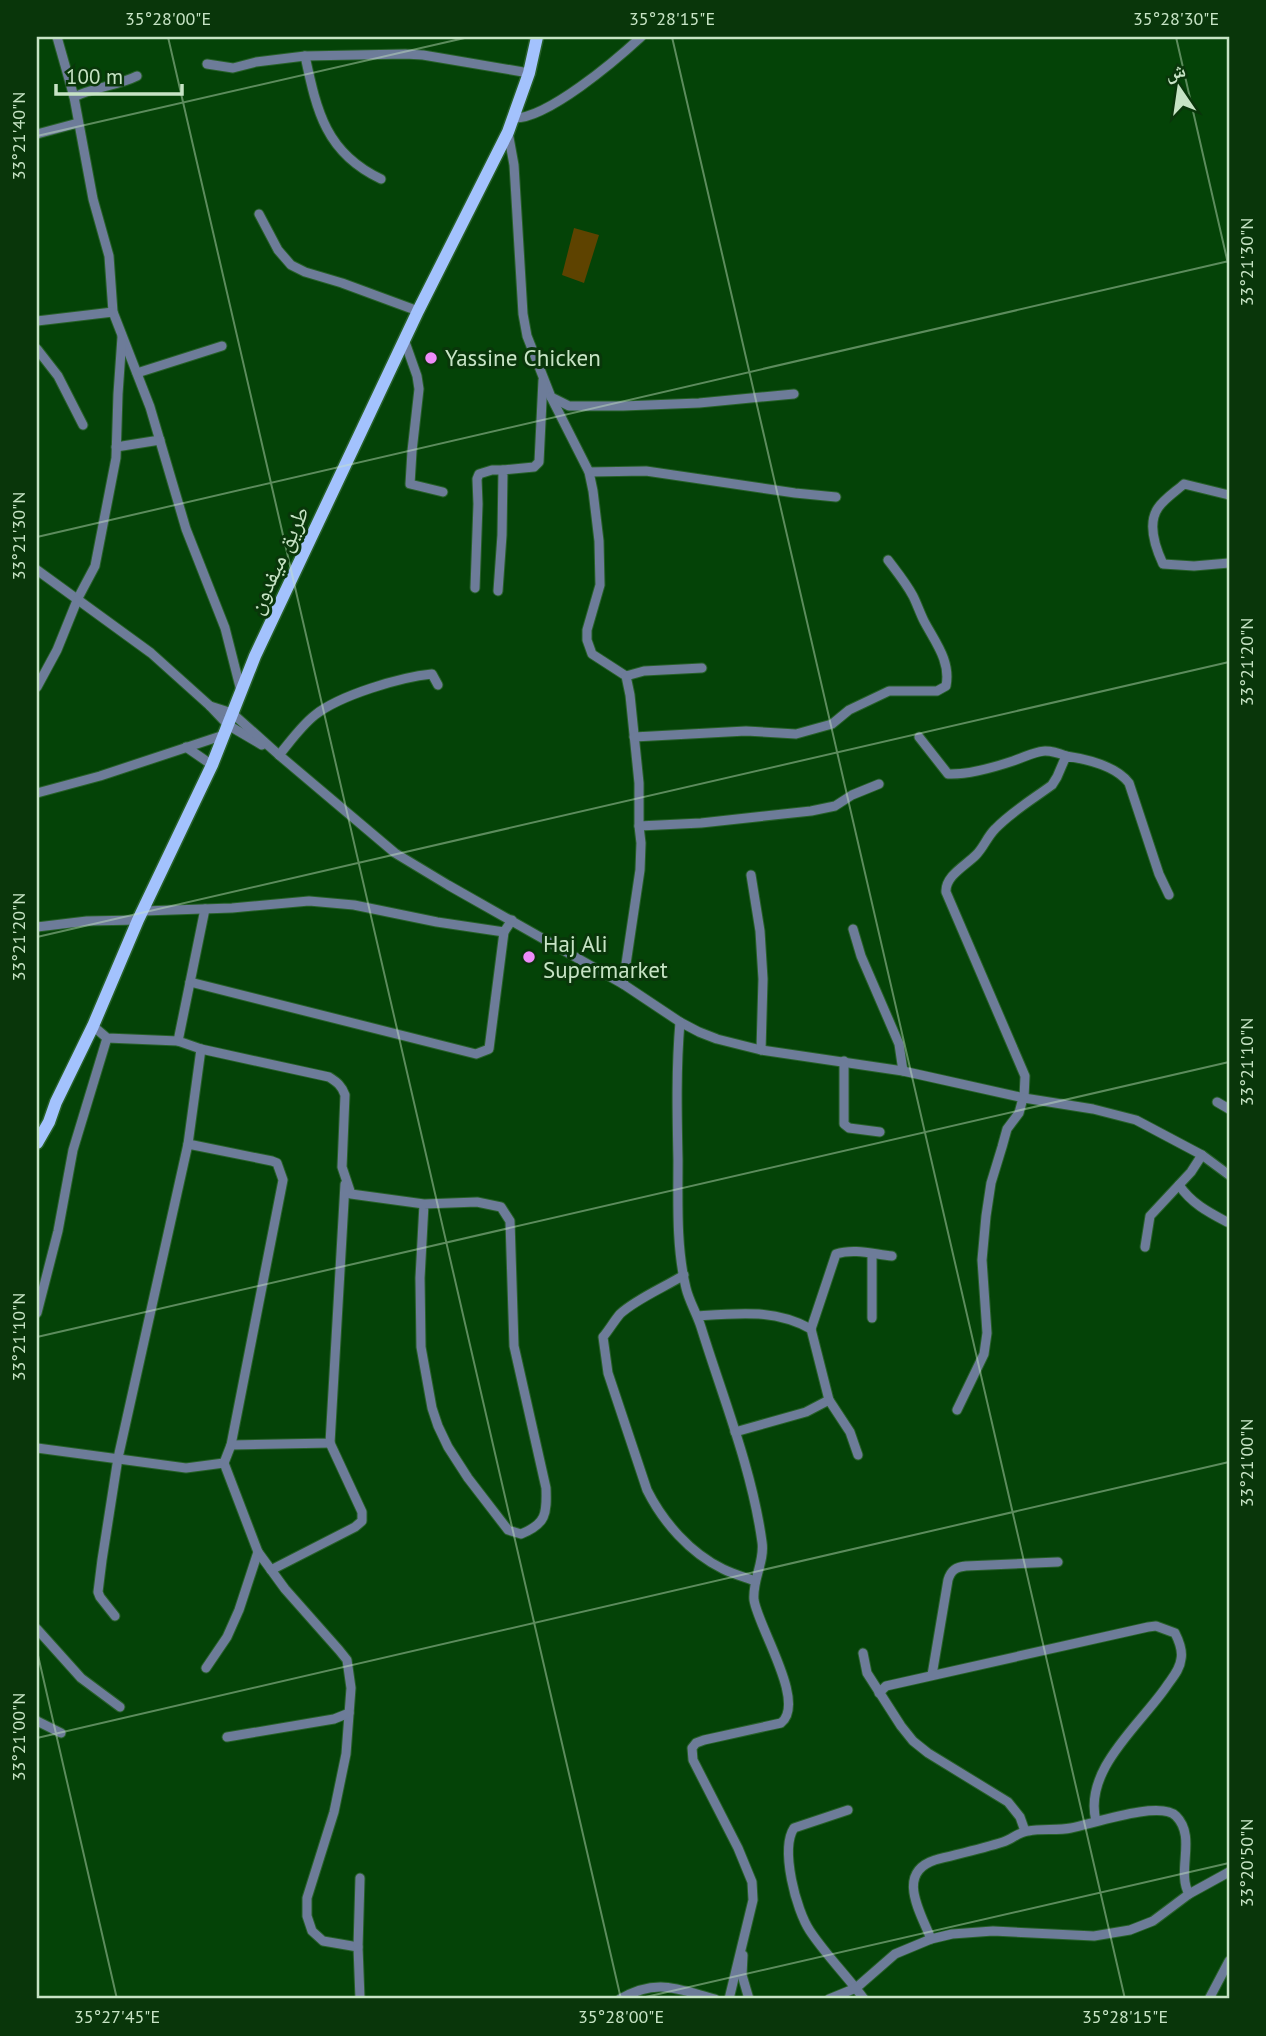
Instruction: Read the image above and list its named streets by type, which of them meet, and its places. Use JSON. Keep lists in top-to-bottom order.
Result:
{
  "streets": {
    "main road": ["طريق ميفدون"]
  },
  "places": ["Yassine Chicken", "Haj Ali Supermarket"],
  "scale_bar": "100 m",
  "north": "top",
  "coordinates": [
    "35°28'00\"E",
    "35°28'15\"E",
    "35°28'30\"E",
    "33°21'40\"N",
    "33°21'30\"N",
    "33°21'20\"N",
    "33°21'10\"N",
    "33°21'00\"N",
    "33°20'50\"N",
    "35°27'45\"E"
  ]
}
